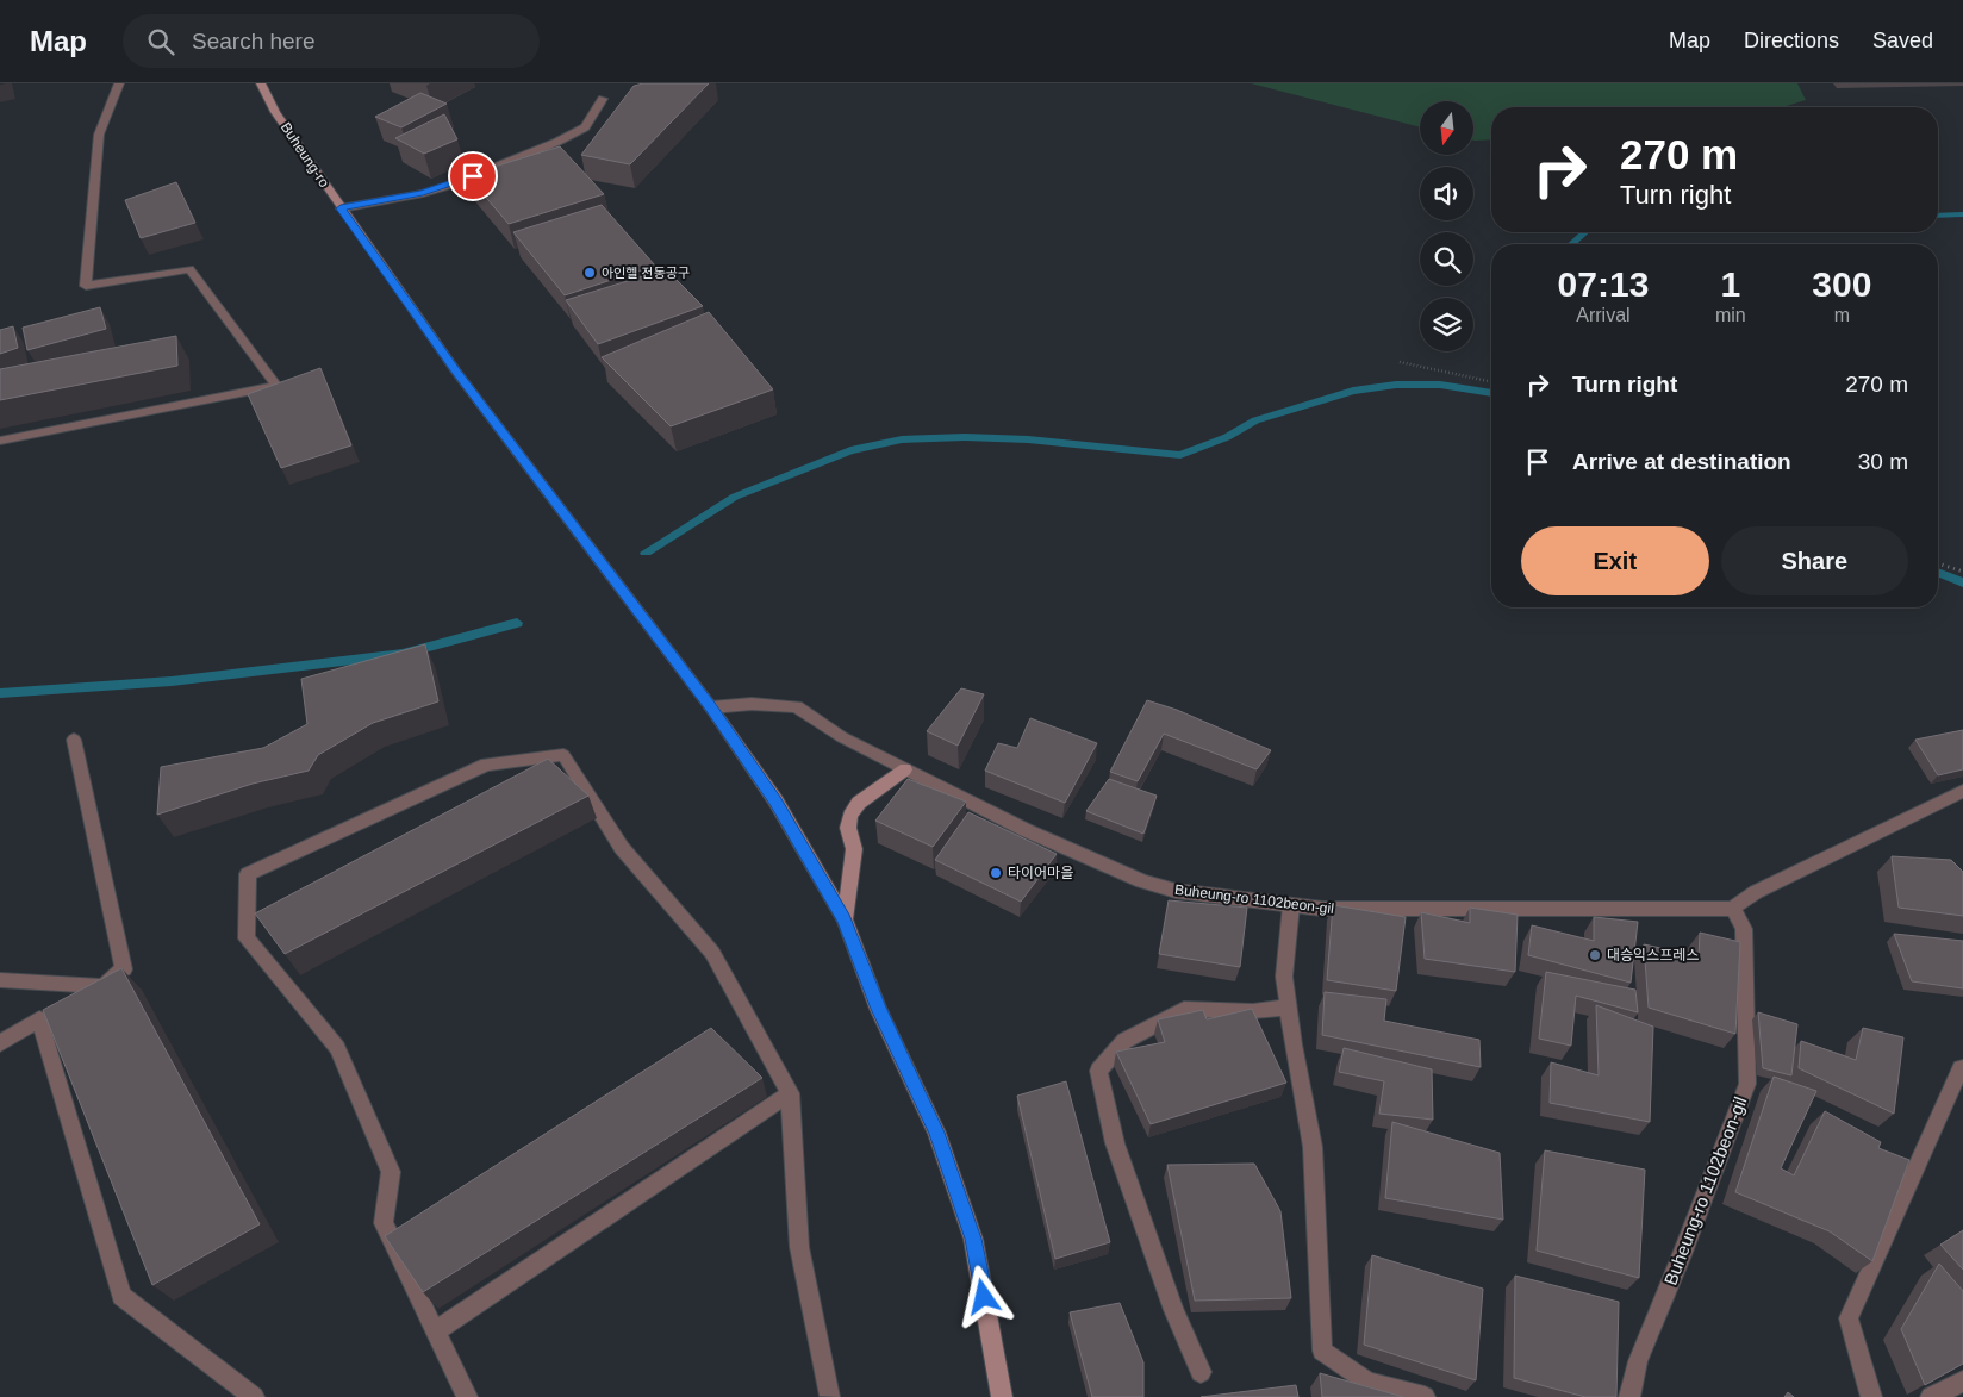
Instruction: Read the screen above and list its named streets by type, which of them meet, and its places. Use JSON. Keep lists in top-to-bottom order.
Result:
{
  "streets": {
    "main road": ["Buheung-ro"],
    "street": ["Buheung-ro 1102beon-gil"]
  },
  "crossings": [
    ["Buheung-ro", "Buheung-ro 1102beon-gil"]
  ],
  "places": ["아인헬 전동공구", "타이어마을", "대승익스프레스"],
  "north": "bottom",
  "page": {
    "header": "Map",
    "search": "Search here",
    "nav": ["Map", "Directions", "Saved"],
    "turn": ["270 m", "Turn right"],
    "eta": [
      "07:13",
      "Arrival",
      "1",
      "min",
      "300",
      "m"
    ],
    "list": [
      {
        "name": "Turn right",
        "value": "270 m"
      },
      {
        "name": "Arrive at destination",
        "value": "30 m"
      }
    ],
    "buttons": ["Exit", "Share"]
  }
}
